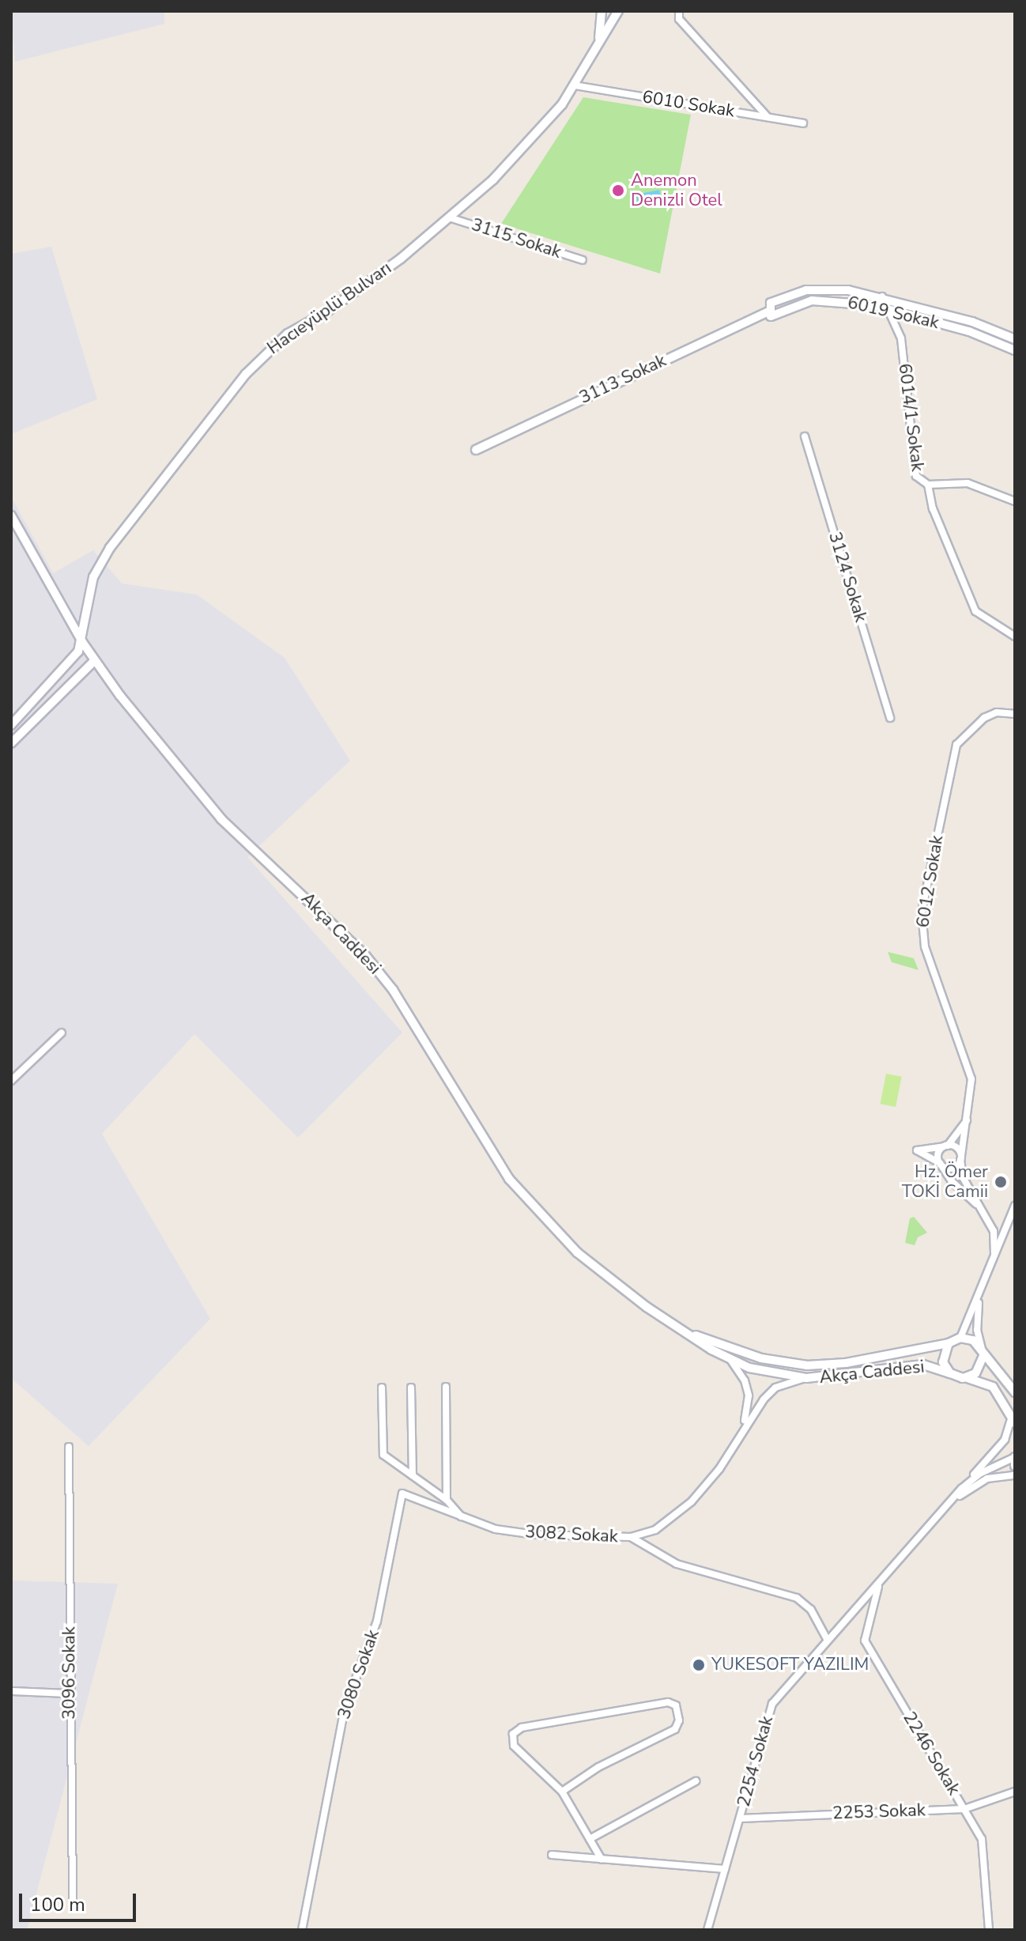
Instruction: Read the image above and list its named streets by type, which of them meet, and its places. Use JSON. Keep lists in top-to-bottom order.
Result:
{
  "streets": {
    "street": [
      "6010 Sokak",
      "3115 Sokak",
      "Hacıeyüplü Bulvarı",
      "6019 Sokak",
      "3113 Sokak",
      "6014/1 Sokak",
      "3124 Sokak",
      "6012 Sokak",
      "Akça Caddesi",
      "3082 Sokak",
      "3096 Sokak",
      "3080 Sokak",
      "2246 Sokak",
      "2254 Sokak",
      "2253 Sokak"
    ]
  },
  "crossings": [
    ["6010 Sokak", "Hacıeyüplü Bulvarı"],
    ["3115 Sokak", "Hacıeyüplü Bulvarı"],
    ["Hacıeyüplü Bulvarı", "Akça Caddesi"],
    ["6019 Sokak", "3113 Sokak"],
    ["6019 Sokak", "6014/1 Sokak"],
    ["Akça Caddesi", "2254 Sokak"],
    ["3082 Sokak", "3080 Sokak"],
    ["3082 Sokak", "2254 Sokak"],
    ["2246 Sokak", "2254 Sokak"],
    ["2246 Sokak", "2253 Sokak"],
    ["2254 Sokak", "2253 Sokak"]
  ],
  "places": ["Anemon Denizli Otel", "Hz. Ömer TOKİ Camii", "YUKESOFT YAZILIM"],
  "scale_bar": "100 m"
}
